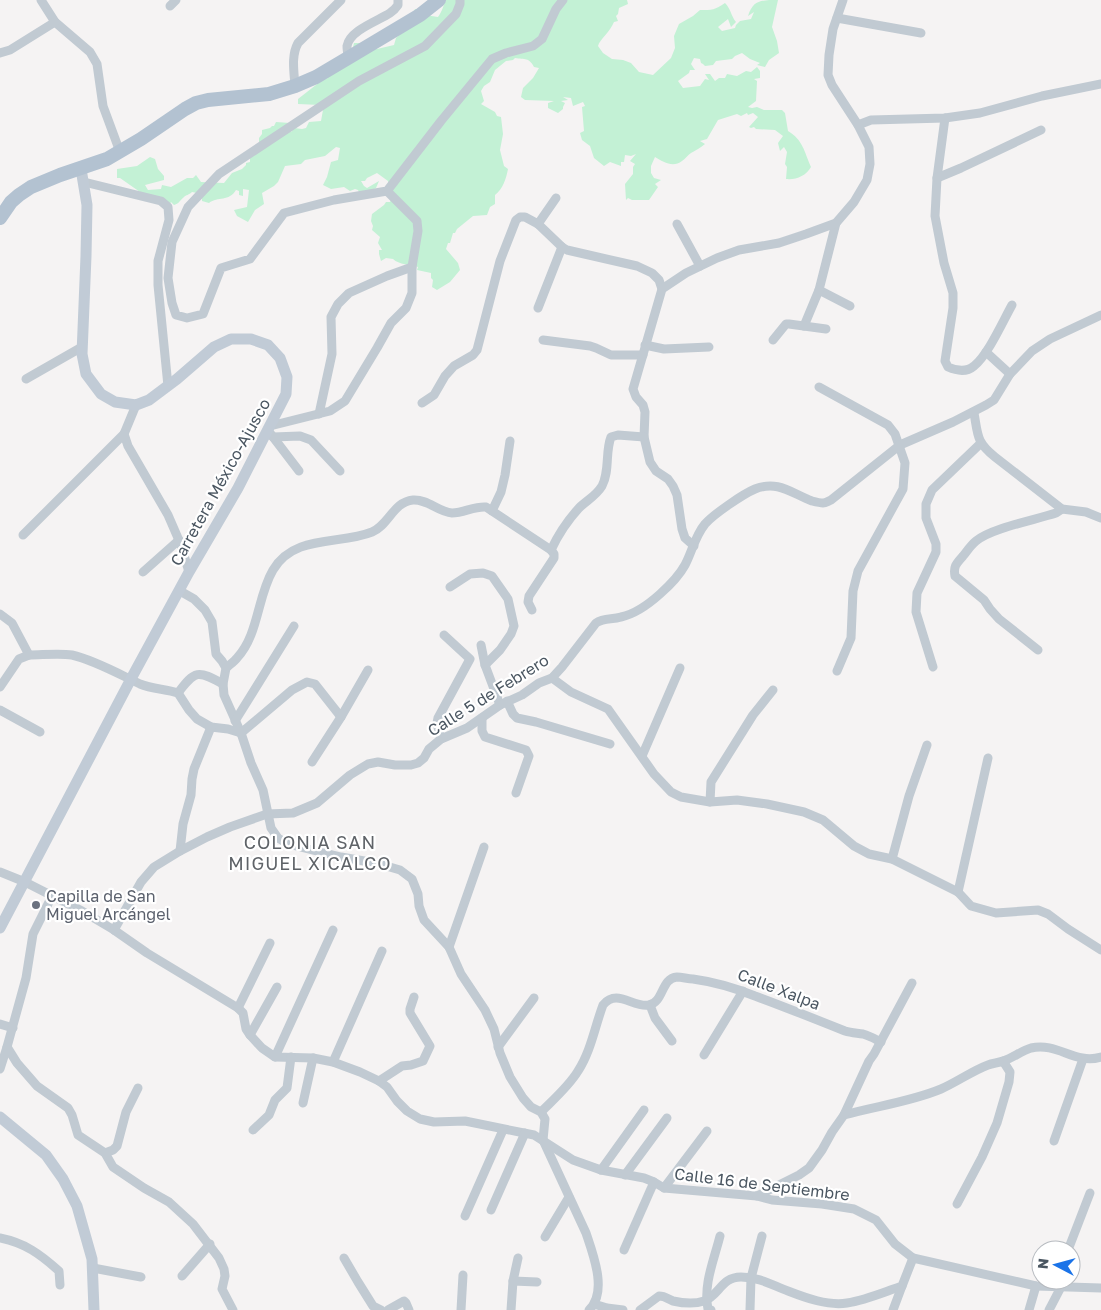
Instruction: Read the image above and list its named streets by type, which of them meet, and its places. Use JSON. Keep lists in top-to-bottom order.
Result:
{
  "streets": {
    "main road": ["Carretera México-Ajusco"],
    "street": ["Calle 5 de Febrero", "Calle Xalpa", "Calle 16 de Septiembre"]
  },
  "districts": ["COLONIA SAN MIGUEL XICALCO"],
  "places": ["Capilla de San Miguel Arcángel"],
  "north": "left"
}
